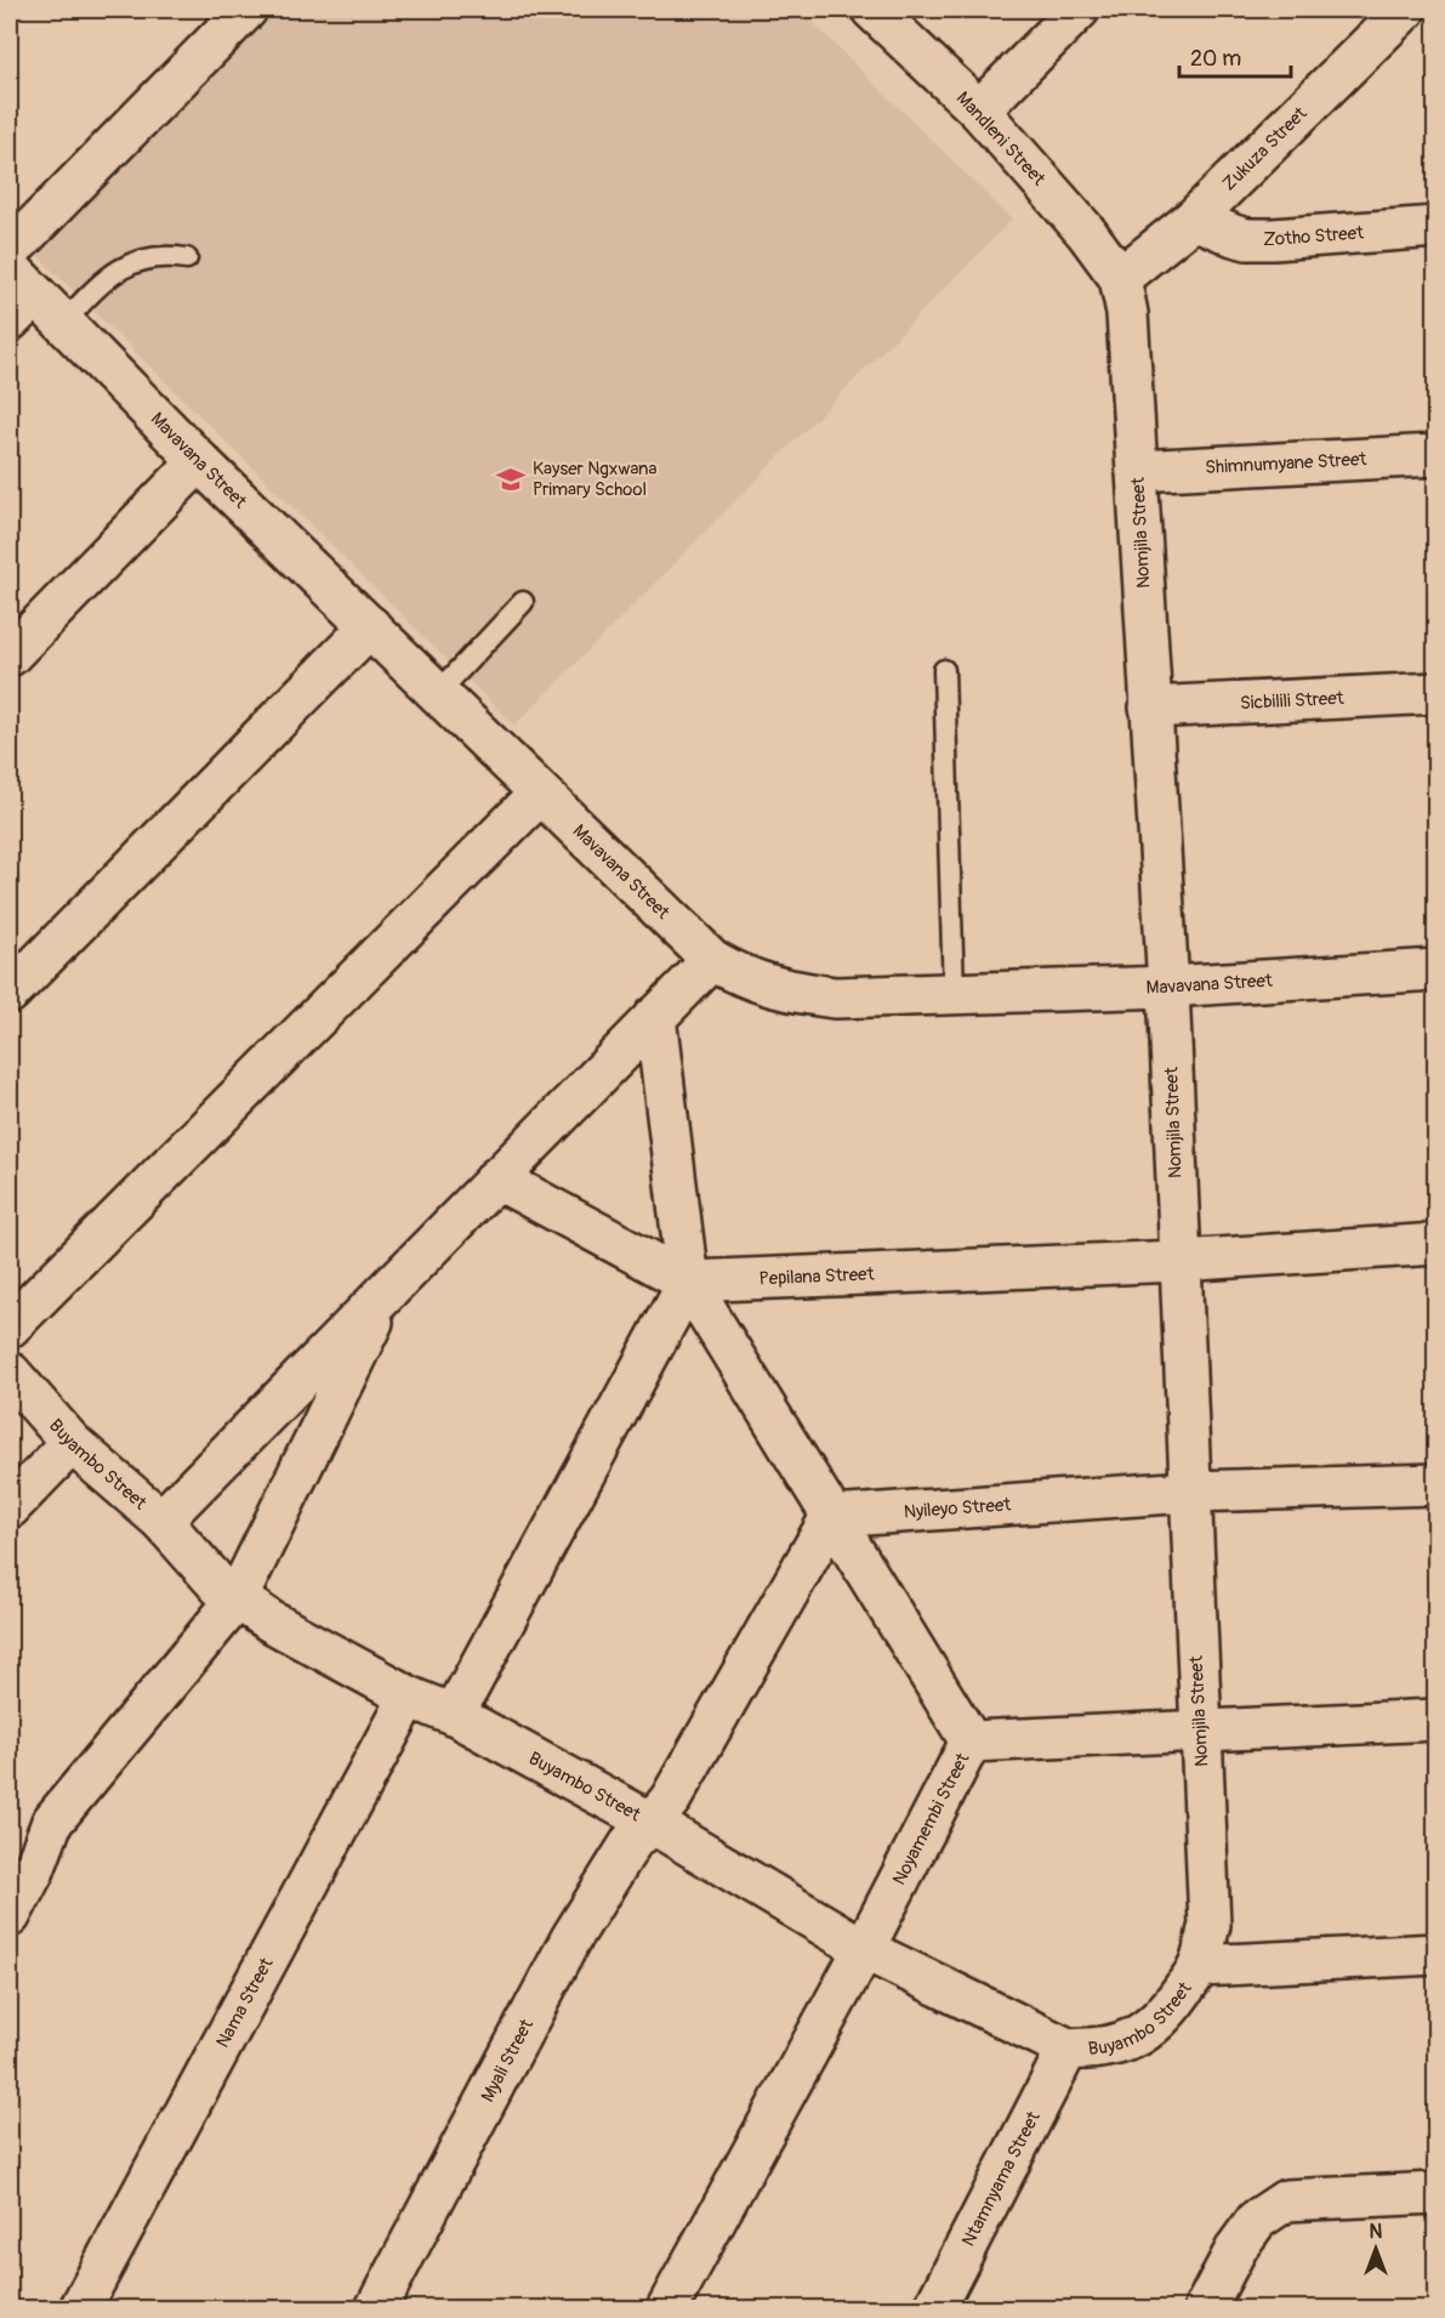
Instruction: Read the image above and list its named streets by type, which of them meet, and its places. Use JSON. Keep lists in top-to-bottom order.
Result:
{
  "streets": {
    "street": [
      "Mandleni Street",
      "Zukuza Street",
      "Zotho Street",
      "Mavavana Street",
      "Shimnumyane Street",
      "Nomjila Street",
      "Sicbilili Street",
      "Pepilana Street",
      "Buyambo Street",
      "Nyileyo Street",
      "Noyamembi Street",
      "Nama Street",
      "Myali Street",
      "Ntamnyama Street"
    ]
  },
  "crossings": [
    ["Mandleni Street", "Zukuza Street"],
    ["Mandleni Street", "Nomjila Street"],
    ["Zukuza Street", "Zotho Street"],
    ["Zukuza Street", "Nomjila Street"],
    ["Mavavana Street", "Nomjila Street"],
    ["Shimnumyane Street", "Nomjila Street"],
    ["Nomjila Street", "Sicbilili Street"],
    ["Nomjila Street", "Pepilana Street"],
    ["Nomjila Street", "Buyambo Street"],
    ["Nomjila Street", "Nyileyo Street"],
    ["Nomjila Street", "Noyamembi Street"],
    ["Buyambo Street", "Noyamembi Street"],
    ["Buyambo Street", "Nama Street"],
    ["Buyambo Street", "Myali Street"],
    ["Buyambo Street", "Ntamnyama Street"]
  ],
  "places": {
    "school or university": ["Kayser Ngxwana Primary School"]
  },
  "scale_bar": "20 m",
  "north": "top"
}
